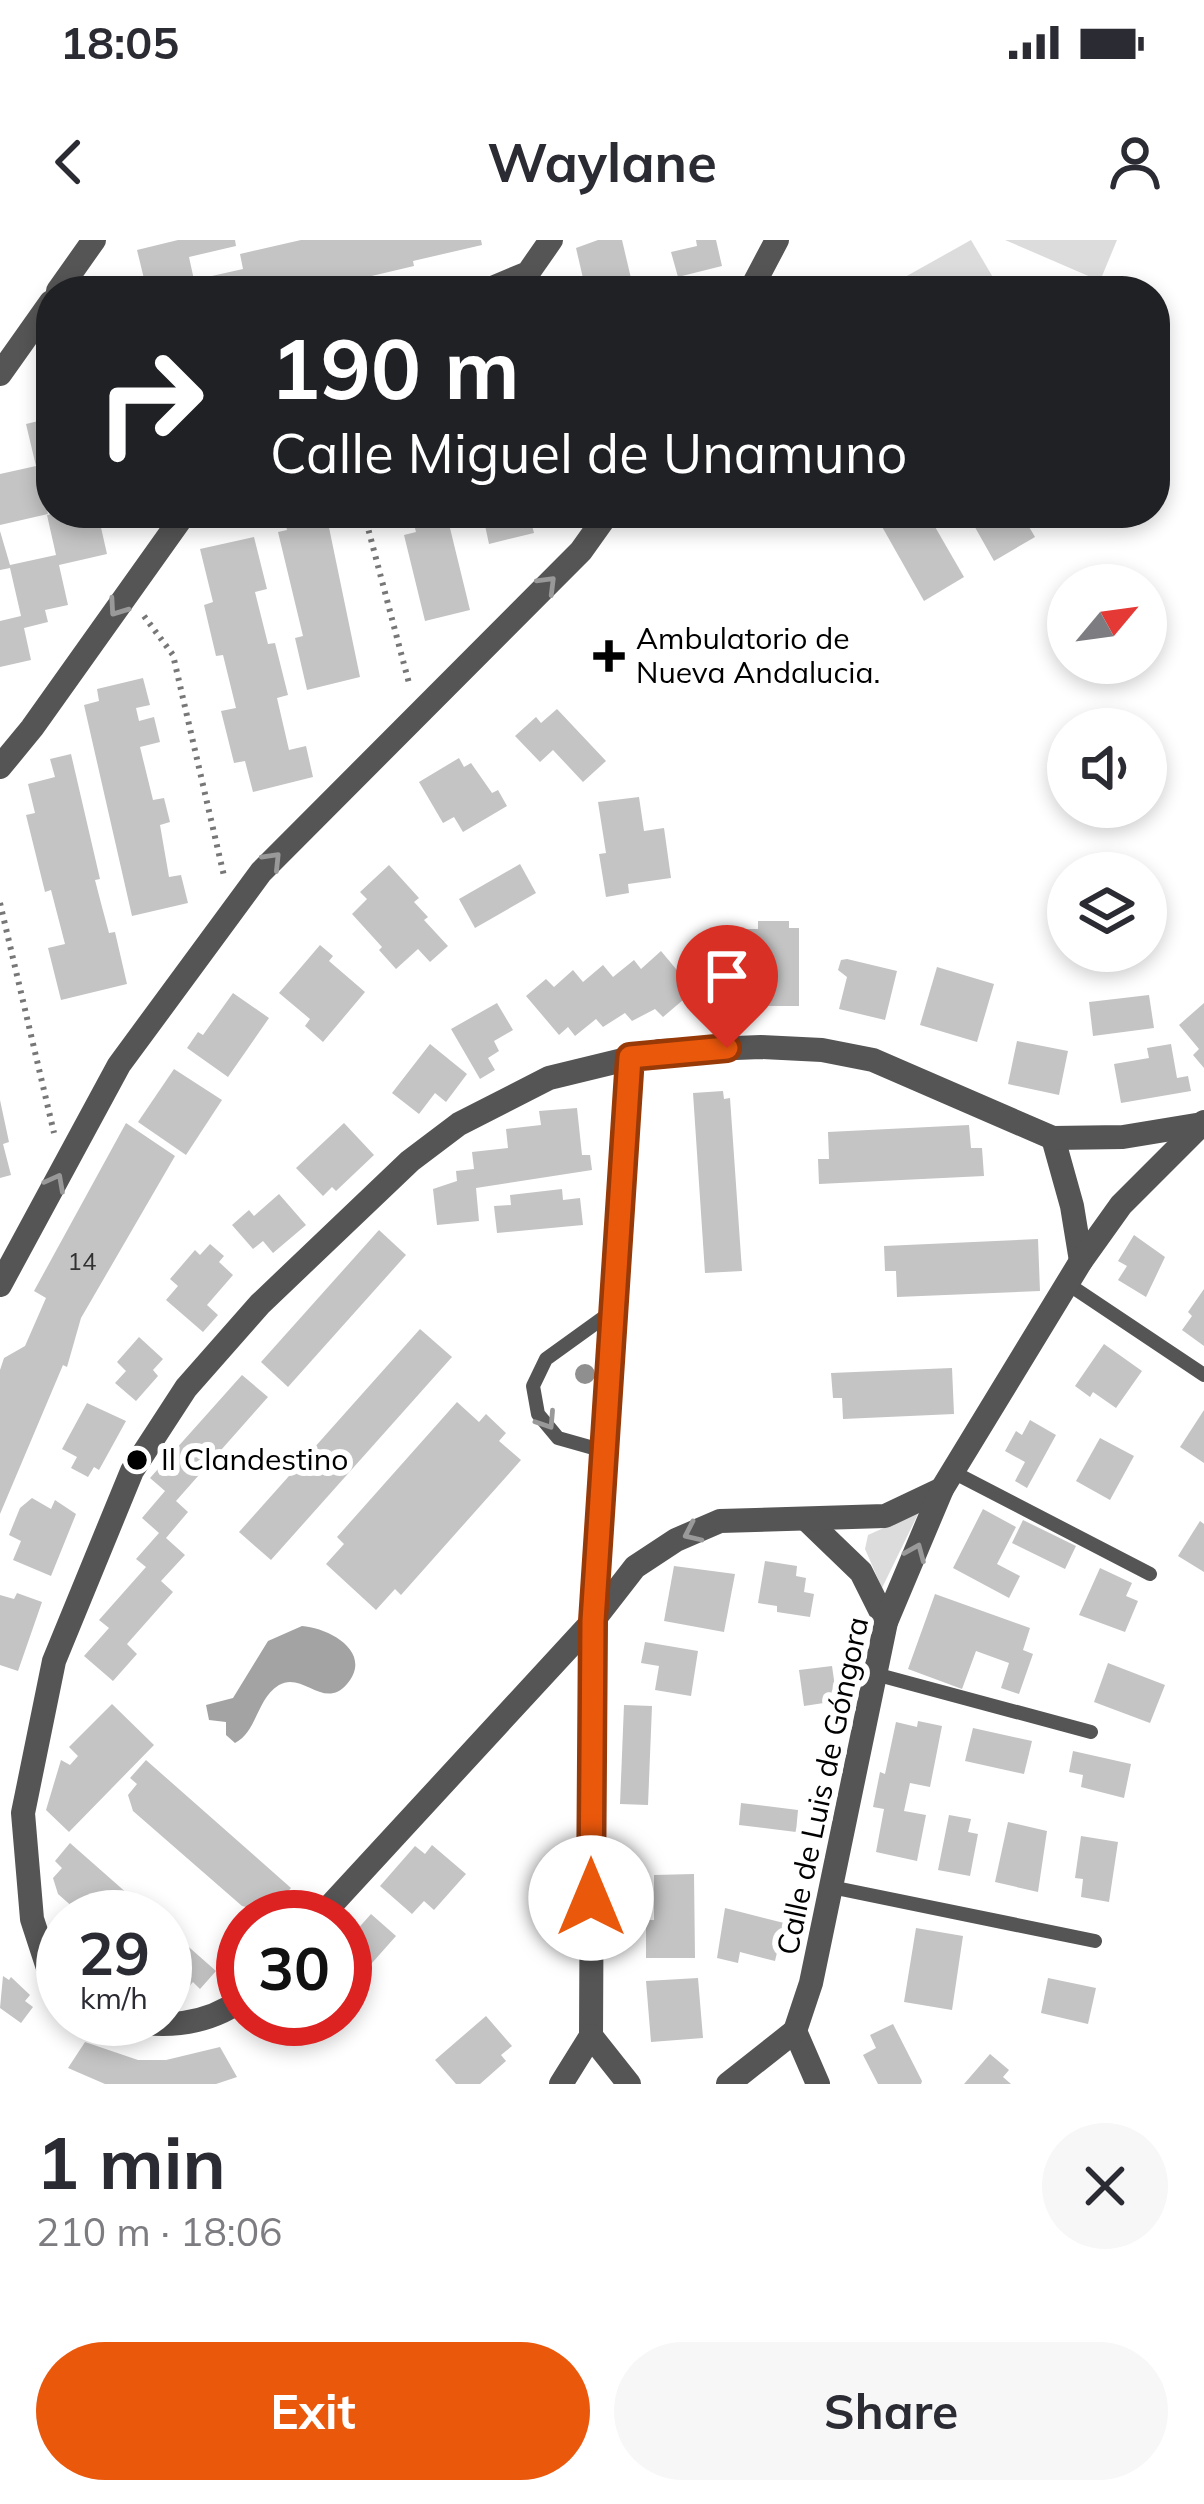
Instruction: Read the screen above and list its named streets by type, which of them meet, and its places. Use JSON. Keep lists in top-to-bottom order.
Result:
{
  "streets": {
    "street": ["Calle de Luis de Góngora"]
  },
  "places": {
    "health": ["Ambulatorio de Nueva Andalucia."],
    "other": ["Il Clandestino"]
  },
  "house_numbers": ["14"],
  "north": "top right",
  "page": {
    "status": "18:05",
    "header": "Waylane",
    "turn": ["190 m", "Calle Miguel de Unamuno"],
    "speed": "29 km/h",
    "limit": "30",
    "heading": ["1 min", "210 m · 18:06"],
    "buttons": ["Exit", "Share"]
  }
}
